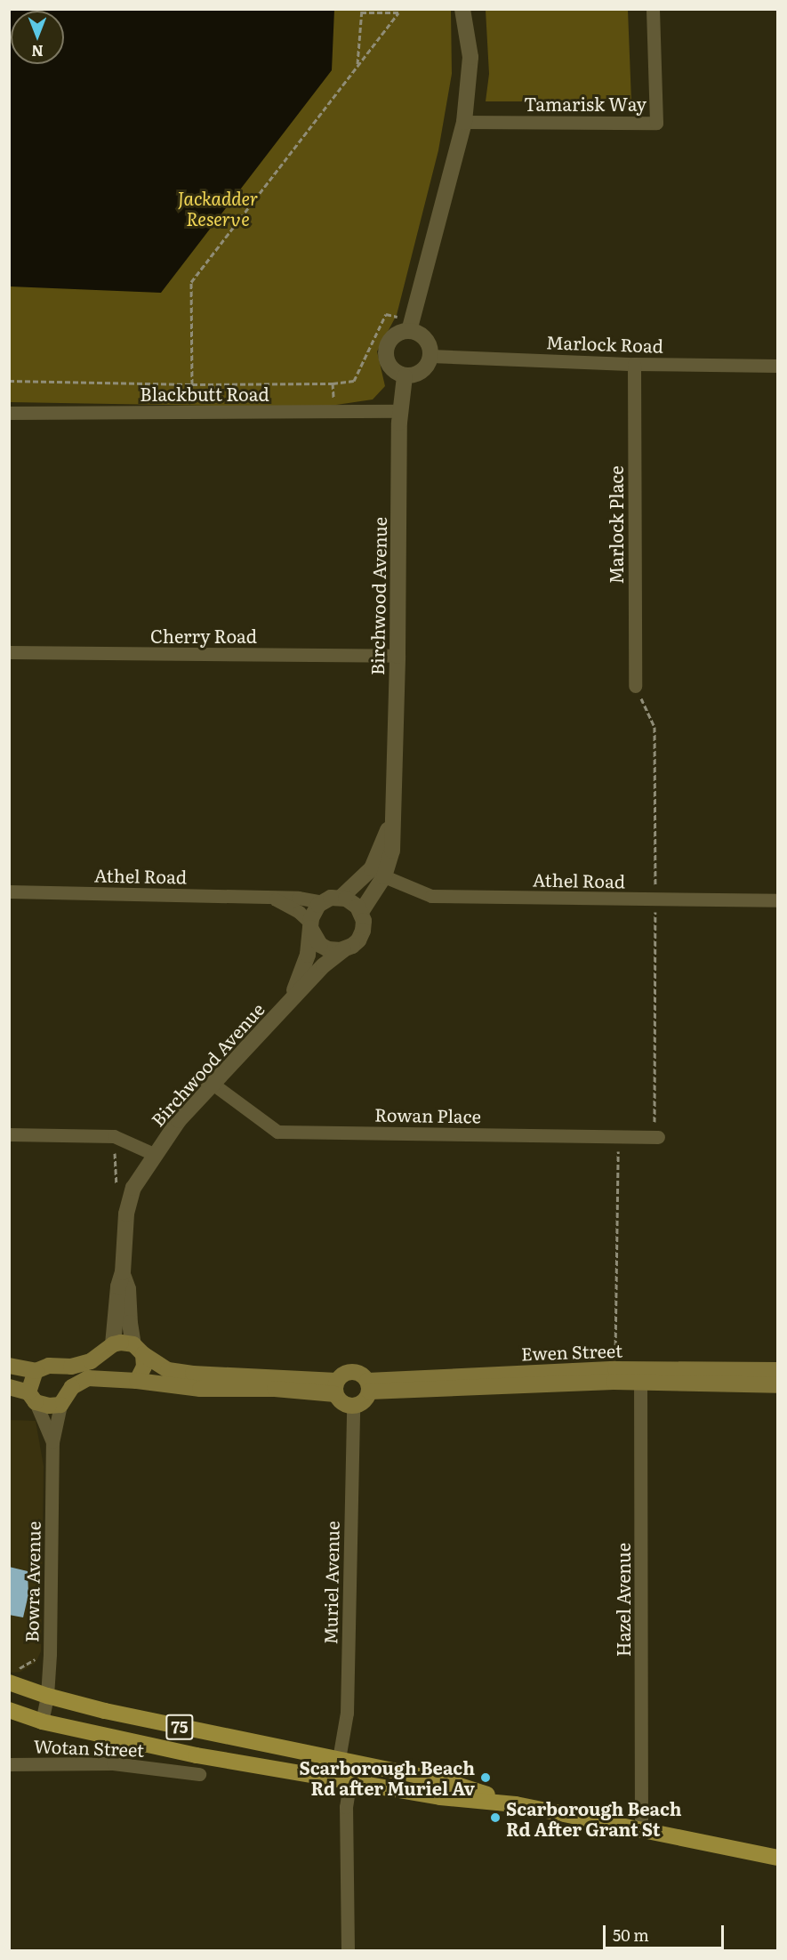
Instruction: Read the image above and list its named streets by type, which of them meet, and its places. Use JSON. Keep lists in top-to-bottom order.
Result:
{
  "streets": {
    "main road": ["Ewen Street", "75"],
    "street": [
      "Tamarisk Way",
      "Marlock Road",
      "Blackbutt Road",
      "Marlock Place",
      "Birchwood Avenue",
      "Cherry Road",
      "Athel Road",
      "Rowan Place",
      "Bowra Avenue",
      "Muriel Avenue",
      "Hazel Avenue",
      "Wotan Street"
    ]
  },
  "crossings": [
    ["Marlock Road", "Marlock Place"],
    ["Marlock Road", "Birchwood Avenue"],
    ["Blackbutt Road", "Birchwood Avenue"],
    ["Birchwood Avenue", "Cherry Road"],
    ["Birchwood Avenue", "Athel Road"],
    ["Birchwood Avenue", "Rowan Place"],
    ["Ewen Street", "Muriel Avenue"],
    ["Ewen Street", "Hazel Avenue"],
    ["Bowra Avenue", "75"],
    ["Muriel Avenue", "75"],
    ["Hazel Avenue", "75"]
  ],
  "parks": ["Jackadder Reserve"],
  "places": ["Scarborough Beach Rd after Muriel Av", "Scarborough Beach Rd After Grant St"],
  "scale_bar": "50 m",
  "north": "bottom"
}
